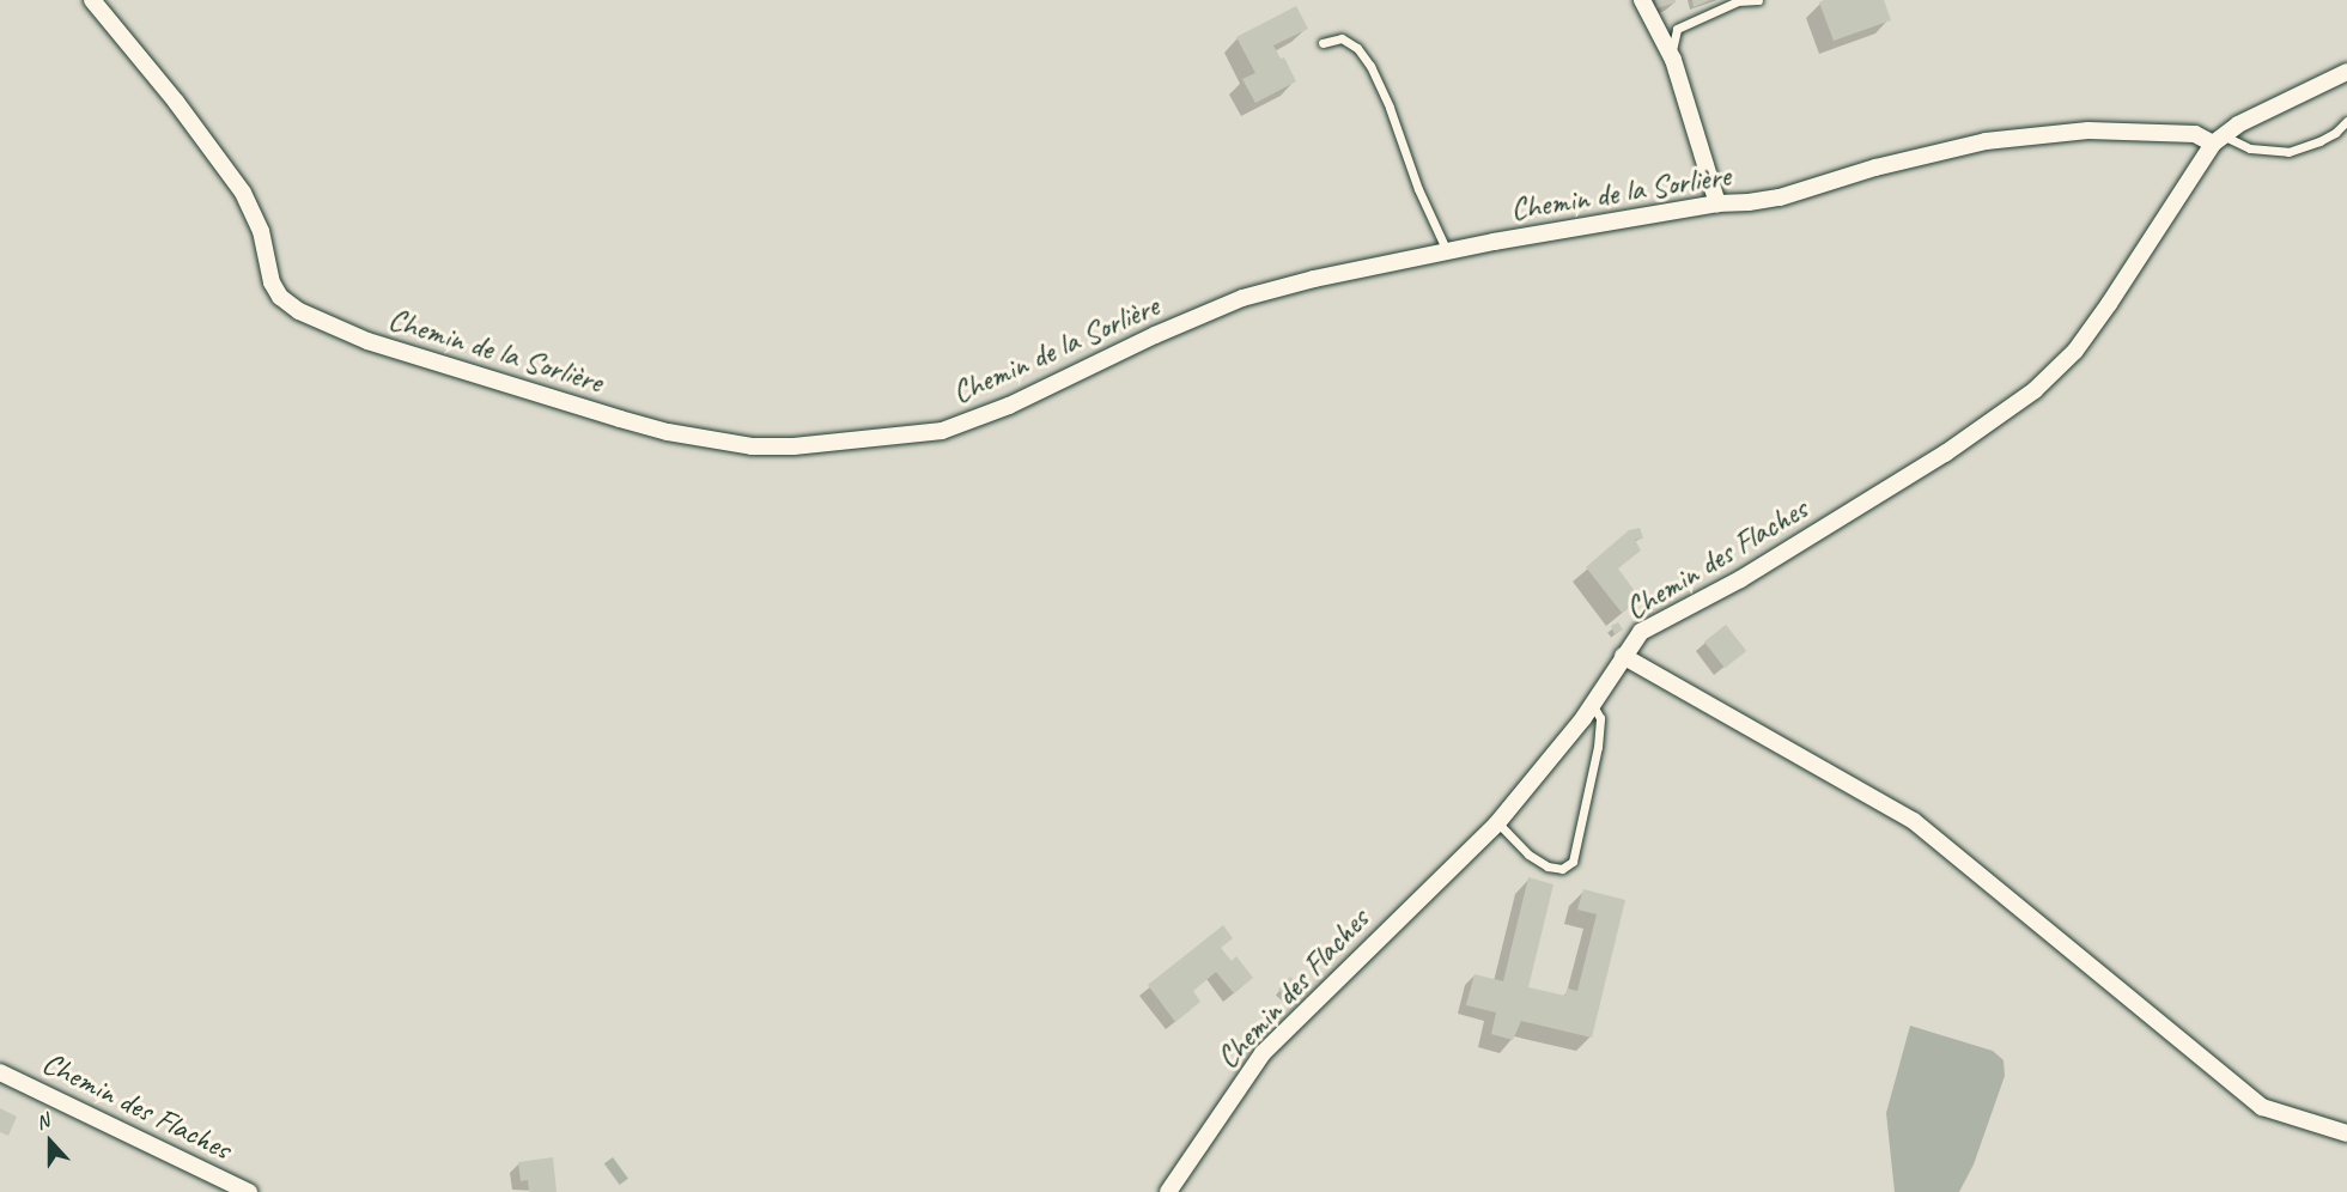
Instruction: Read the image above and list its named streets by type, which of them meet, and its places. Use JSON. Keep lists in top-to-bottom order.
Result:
{
  "streets": {
    "street": ["Chemin de la Sorlière", "Chemin des Flaches"]
  },
  "crossings": [
    ["Chemin de la Sorlière", "Chemin des Flaches"]
  ],
  "north": "top"
}
